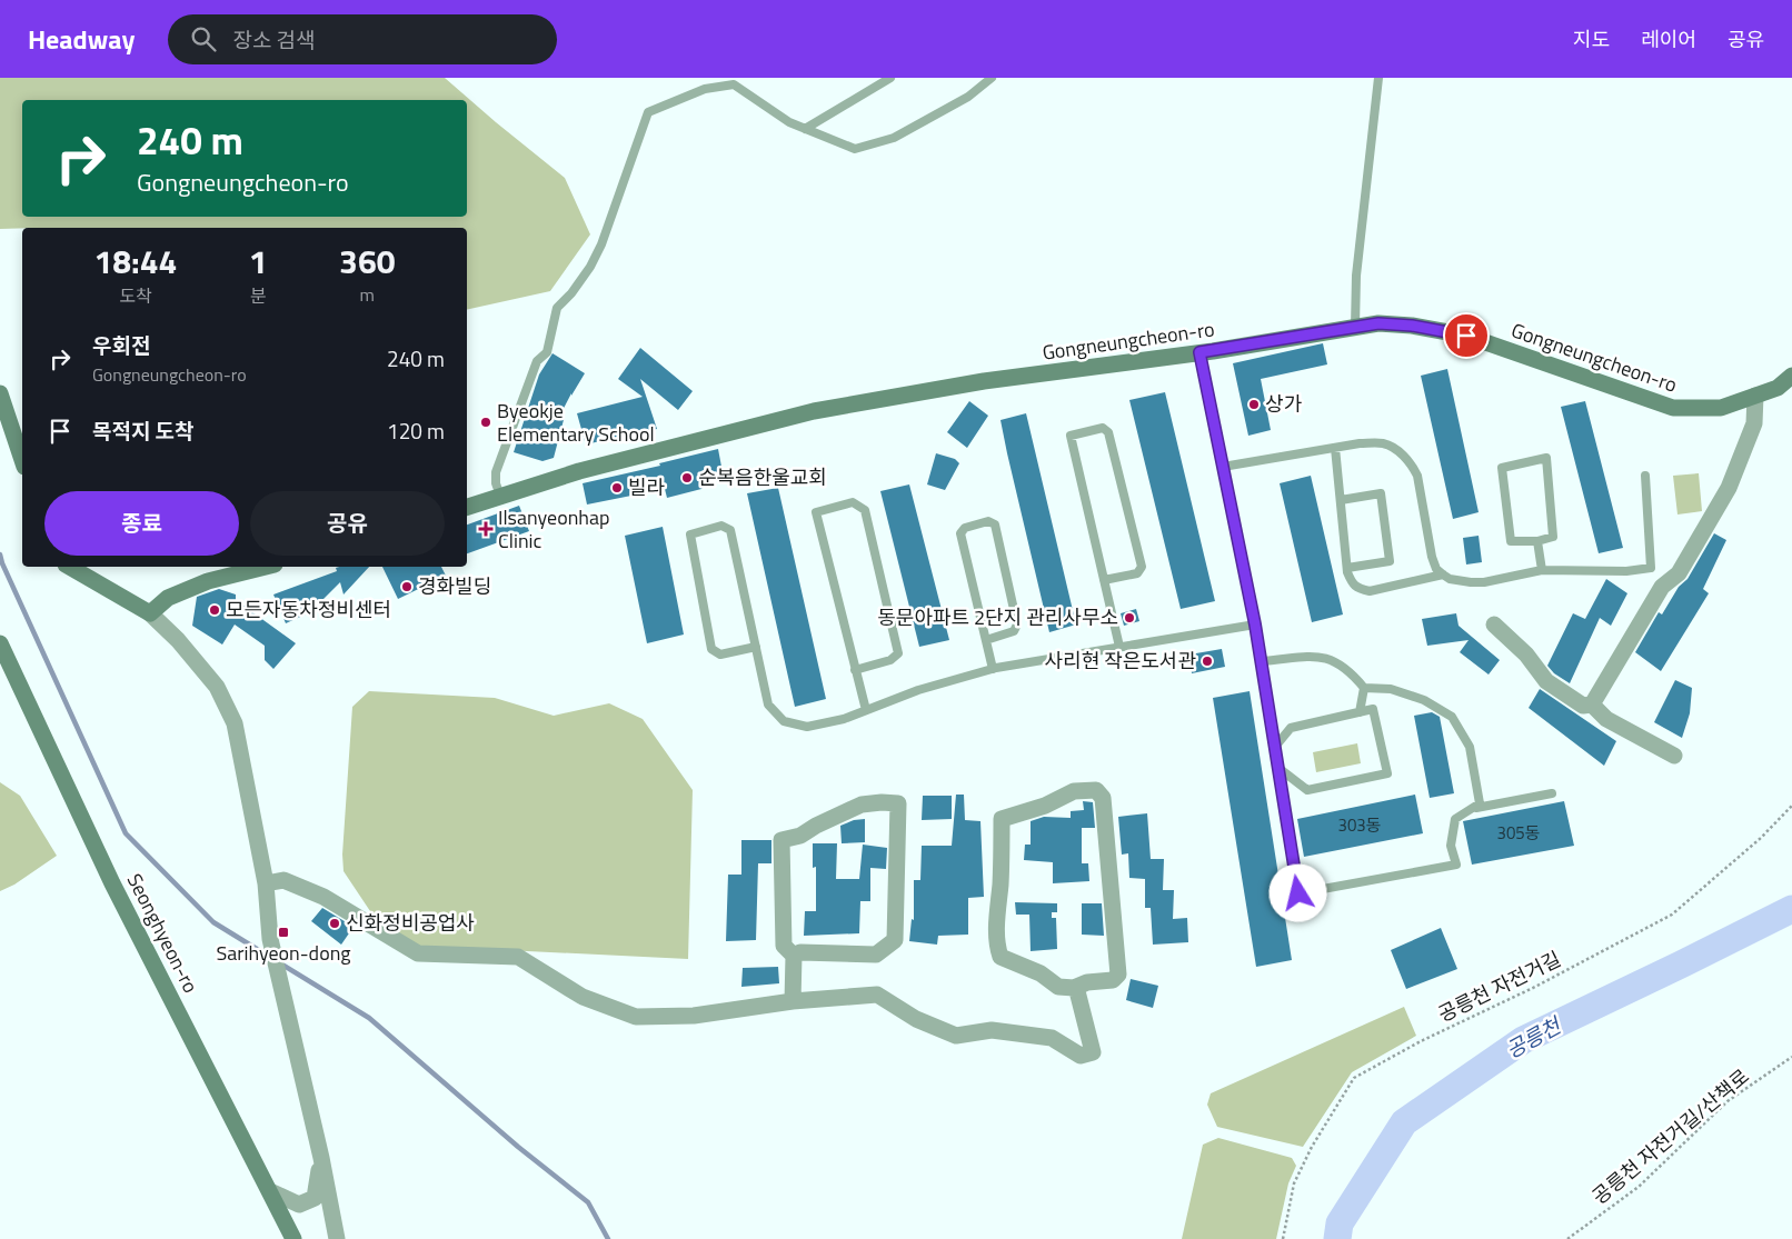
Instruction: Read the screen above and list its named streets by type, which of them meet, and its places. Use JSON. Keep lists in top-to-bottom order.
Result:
{
  "streets": {
    "street": ["Gongneungcheon-ro", "Seonghyeon-ro"],
    "path": ["공릉천 자전거길", "공릉천 자전거길/산책로"]
  },
  "water": ["공릉천"],
  "places": {
    "other": [
      "상가",
      "Byeokje Elementary School",
      "순복음한울교회",
      "빌라",
      "경화빌딩",
      "모든자동차정비센터",
      "동문아파트 2단지 관리사무소",
      "사리현 작은도서관",
      "신화정비공업사"
    ],
    "health": ["Ilsanyeonhap Clinic"],
    "transit": ["Sarihyeon-dong"]
  },
  "house_numbers": ["303동", "305동"],
  "page": {
    "header": "Headway",
    "search": "장소 검색",
    "nav": ["지도", "레이어", "공유"],
    "turn": ["240 m", "Gongneungcheon-ro"],
    "eta": [
      "18:44",
      "도착",
      "1",
      "분",
      "360",
      "m"
    ],
    "list": [
      {
        "name": "우회전",
        "note": "Gongneungcheon-ro",
        "value": "240 m"
      },
      {
        "name": "목적지 도착",
        "value": "120 m"
      }
    ],
    "buttons": ["종료", "공유"]
  }
}
